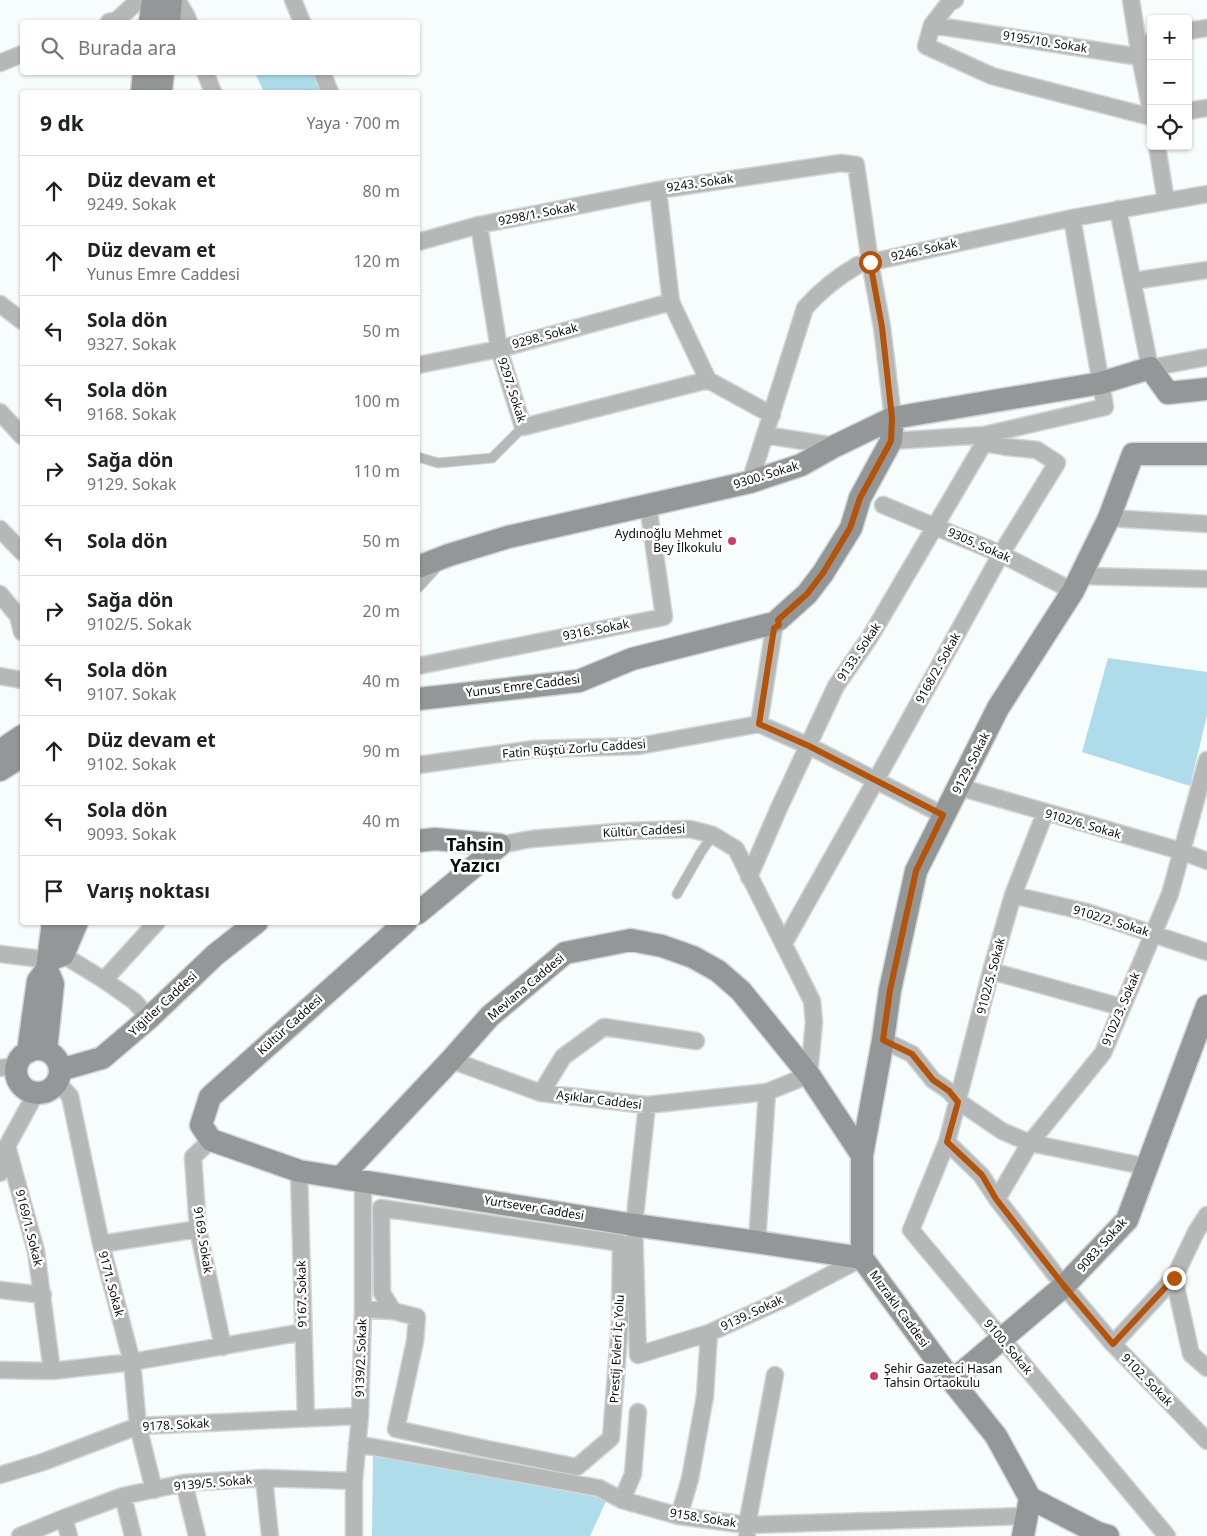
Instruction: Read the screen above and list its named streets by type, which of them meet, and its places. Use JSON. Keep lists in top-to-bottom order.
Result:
{
  "streets": {
    "main road": [
      "9300. Sokak",
      "Yunus Emre Caddesi",
      "9129. Sokak",
      "Kültür Caddesi",
      "Mevlana Caddesi",
      "Yiğitler Caddesi",
      "Yurtsever Caddesi",
      "9083. Sokak",
      "Mızraklı Caddesi"
    ],
    "street": [
      "9195/10. Sokak",
      "9243. Sokak",
      "9298/1. Sokak",
      "9246. Sokak",
      "9298. Sokak",
      "9297. Sokak",
      "9305. Sokak",
      "9316. Sokak",
      "9133. Sokak",
      "9168/2. Sokak",
      "Fatin Rüştü Zorlu Caddesi",
      "9102/6. Sokak",
      "9102/2. Sokak",
      "9102/5. Sokak",
      "9102/3. Sokak",
      "Aşıklar Caddesi",
      "9169/1. Sokak",
      "9169. Sokak",
      "9171. Sokak",
      "9167. Sokak",
      "9139. Sokak",
      "9100. Sokak",
      "Prestij Evleri İç Yolu",
      "9139/2. Sokak",
      "9102. Sokak",
      "9178. Sokak",
      "9139/5. Sokak",
      "9158. Sokak"
    ]
  },
  "crossings": [
    ["9243. Sokak", "9298/1. Sokak"],
    ["9243. Sokak", "9246. Sokak"],
    ["9243. Sokak", "9298. Sokak"],
    ["9243. Sokak", "9297. Sokak"],
    ["9298/1. Sokak", "9297. Sokak"],
    ["9246. Sokak", "9300. Sokak"],
    ["9298. Sokak", "9297. Sokak"],
    ["9300. Sokak", "9316. Sokak"],
    ["9300. Sokak", "Yunus Emre Caddesi"],
    ["9305. Sokak", "9133. Sokak"],
    ["9305. Sokak", "9168/2. Sokak"],
    ["9305. Sokak", "9129. Sokak"],
    ["9133. Sokak", "9168/2. Sokak"],
    ["9133. Sokak", "Kültür Caddesi"],
    ["9168/2. Sokak", "Kültür Caddesi"],
    ["9129. Sokak", "9102/6. Sokak"],
    ["9129. Sokak", "Mevlana Caddesi"],
    ["9129. Sokak", "Mızraklı Caddesi"],
    ["9102/6. Sokak", "9102/5. Sokak"],
    ["9102/6. Sokak", "9102/3. Sokak"],
    ["Kültür Caddesi", "Mevlana Caddesi"],
    ["Kültür Caddesi", "Aşıklar Caddesi"],
    ["Kültür Caddesi", "Yurtsever Caddesi"],
    ["Kültür Caddesi", "9169. Sokak"],
    ["9102/2. Sokak", "9102/5. Sokak"],
    ["9102/2. Sokak", "9102/3. Sokak"],
    ["9102/5. Sokak", "9100. Sokak"],
    ["9102/5. Sokak", "9102. Sokak"],
    ["Mevlana Caddesi", "Aşıklar Caddesi"],
    ["Mevlana Caddesi", "Yurtsever Caddesi"],
    ["Mevlana Caddesi", "Mızraklı Caddesi"],
    ["Yiğitler Caddesi", "9171. Sokak"],
    ["9102/3. Sokak", "9102. Sokak"],
    ["Yurtsever Caddesi", "9169. Sokak"],
    ["Yurtsever Caddesi", "9167. Sokak"],
    ["Yurtsever Caddesi", "Mızraklı Caddesi"],
    ["Yurtsever Caddesi", "9139. Sokak"],
    ["Yurtsever Caddesi", "9139/2. Sokak"],
    ["9083. Sokak", "Mızraklı Caddesi"],
    ["9083. Sokak", "9100. Sokak"],
    ["9083. Sokak", "9102. Sokak"],
    ["9171. Sokak", "9178. Sokak"],
    ["9171. Sokak", "9139/5. Sokak"],
    ["9167. Sokak", "9178. Sokak"],
    ["Mızraklı Caddesi", "9139. Sokak"],
    ["Mızraklı Caddesi", "9158. Sokak"],
    ["9100. Sokak", "9102. Sokak"],
    ["Prestij Evleri İç Yolu", "9139/2. Sokak"],
    ["9139/2. Sokak", "9178. Sokak"],
    ["9139/2. Sokak", "9139/5. Sokak"],
    ["9139/2. Sokak", "9158. Sokak"]
  ],
  "districts": ["Tahsin Yazıcı"],
  "places": ["Aydınoğlu Mehmet Bey İlkokulu", "Şehir Gazeteci Hasan Tahsin Ortaokulu"],
  "page": {
    "map_buttons": ["+", "−"],
    "search": "Burada ara",
    "heading": ["9 dk", "Yaya · 700 m"],
    "list": [
      ["Düz devam et", "9249. Sokak", "80 m"],
      ["Düz devam et", "Yunus Emre Caddesi", "120 m"],
      ["Sola dön", "9327. Sokak", "50 m"],
      ["Sola dön", "9168. Sokak", "100 m"],
      ["Sağa dön", "9129. Sokak", "110 m"],
      ["Sola dön", "50 m"],
      ["Sağa dön", "9102/5. Sokak", "20 m"],
      ["Sola dön", "9107. Sokak", "40 m"],
      ["Düz devam et", "9102. Sokak", "90 m"],
      ["Sola dön", "9093. Sokak", "40 m"],
      "Varış noktası"
    ]
  }
}
